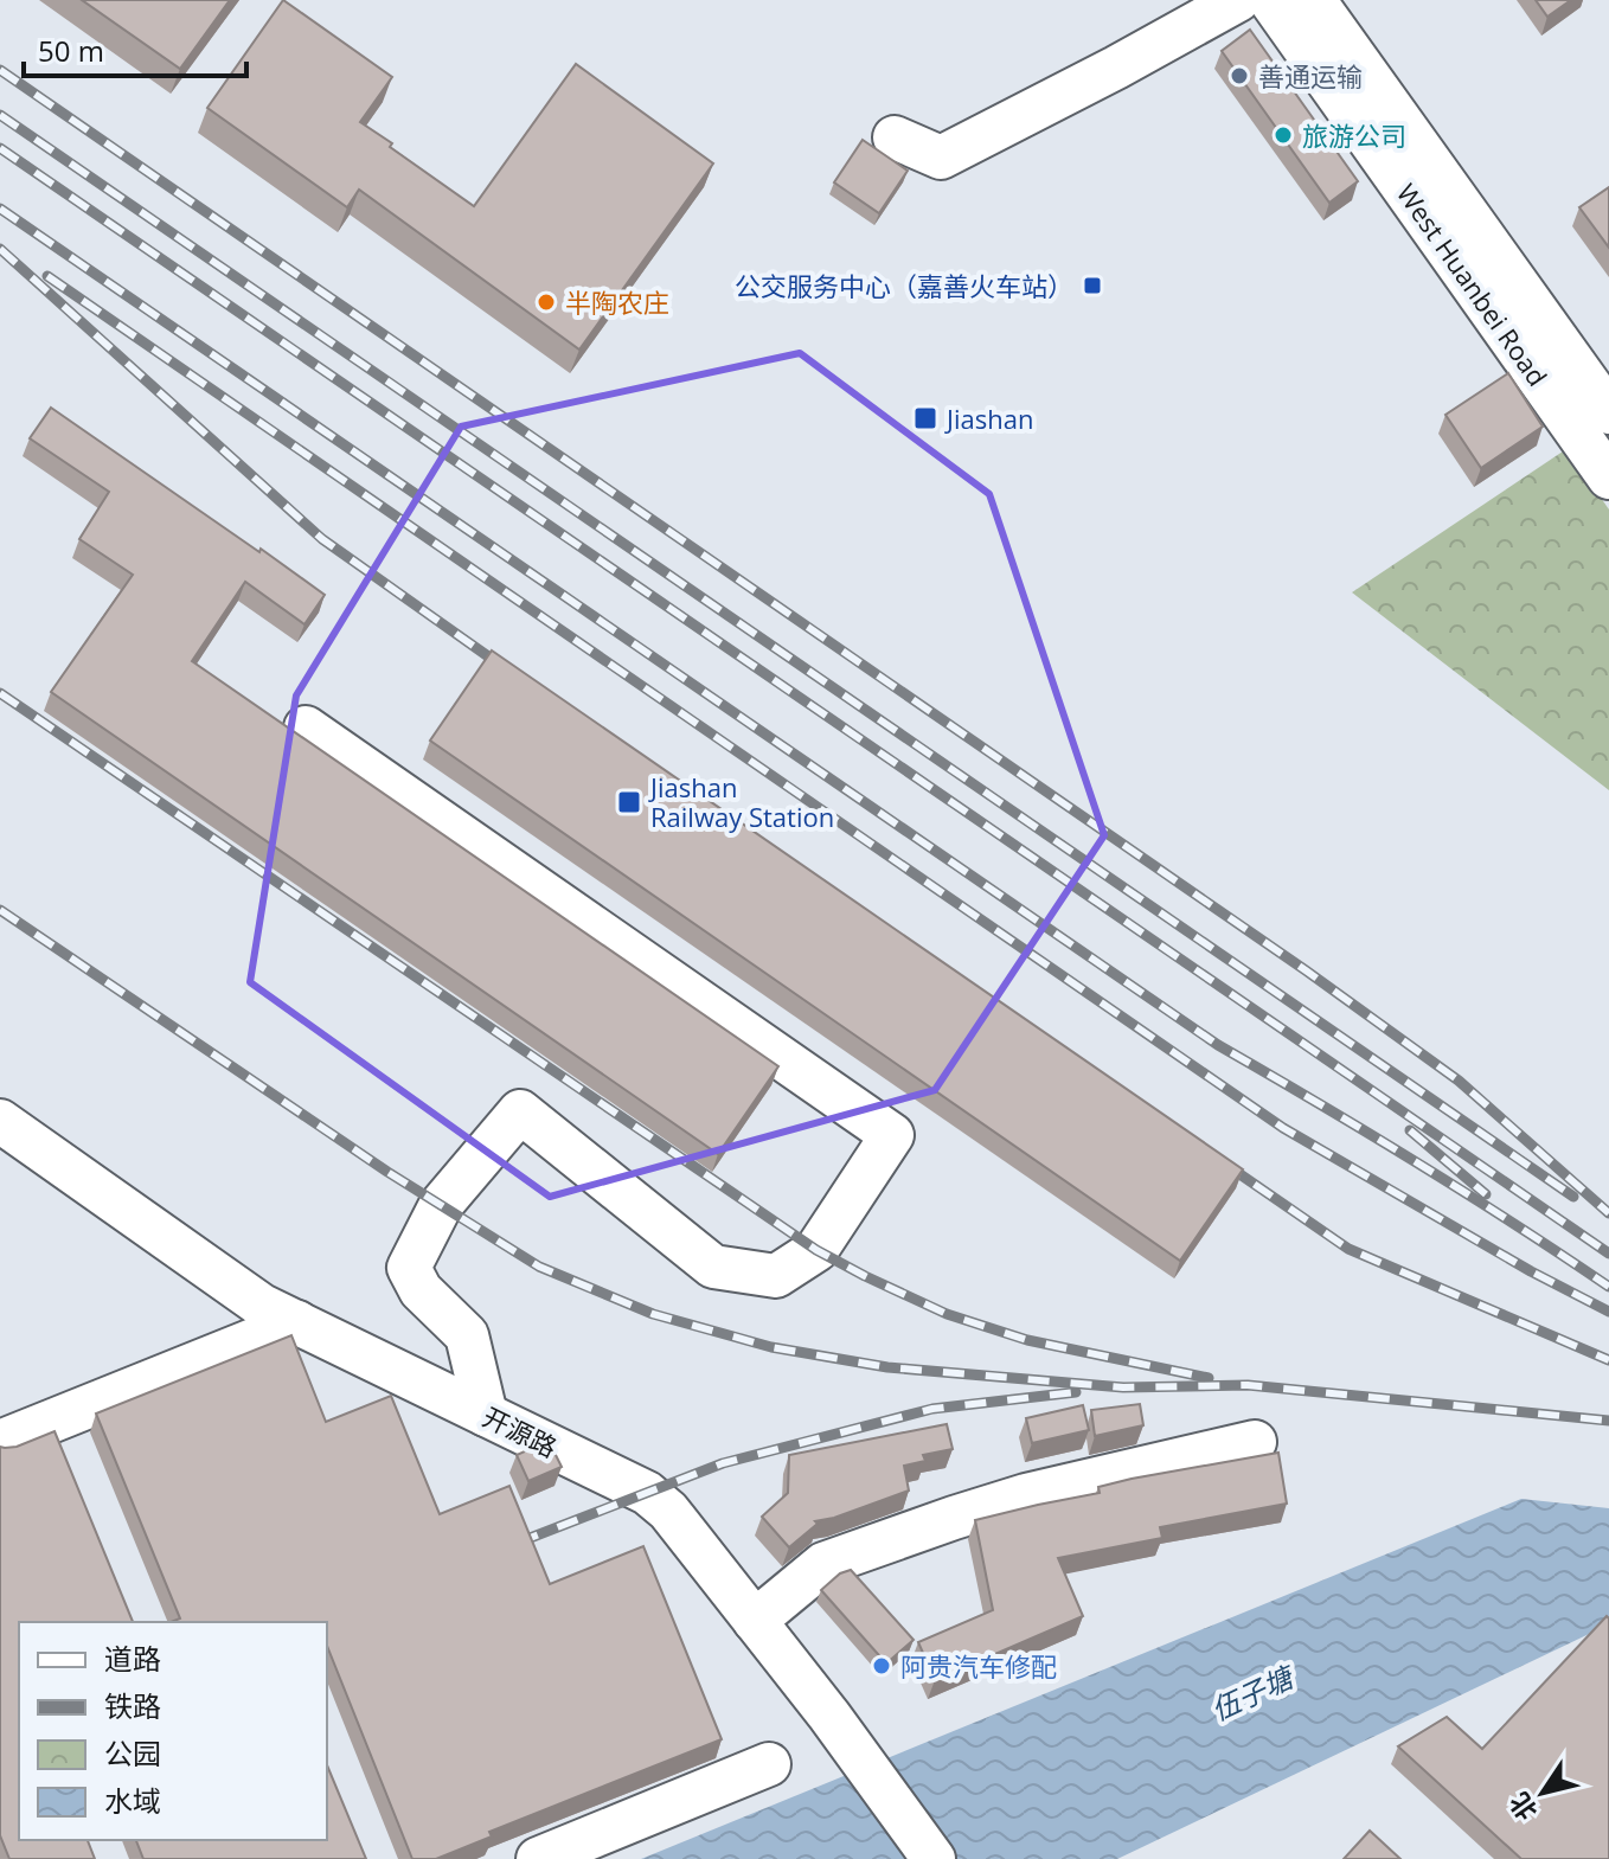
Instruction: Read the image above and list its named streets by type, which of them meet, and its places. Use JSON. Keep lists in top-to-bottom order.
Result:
{
  "streets": {
    "street": ["West Huanbei Road", "开源路"]
  },
  "water": ["伍子塘"],
  "places": {
    "other": [
      "善通运输",
      "旅游公司",
      "半陶农庄",
      "阿贵汽车修配"
    ],
    "transit": ["公交服务中心（嘉善火车站）", "Jiashan", "Jiashan Railway Station"]
  },
  "legend": [
    "道路",
    "铁路",
    "公园",
    "水域"
  ],
  "scale_bar": "50 m",
  "north": "bottom left"
}
